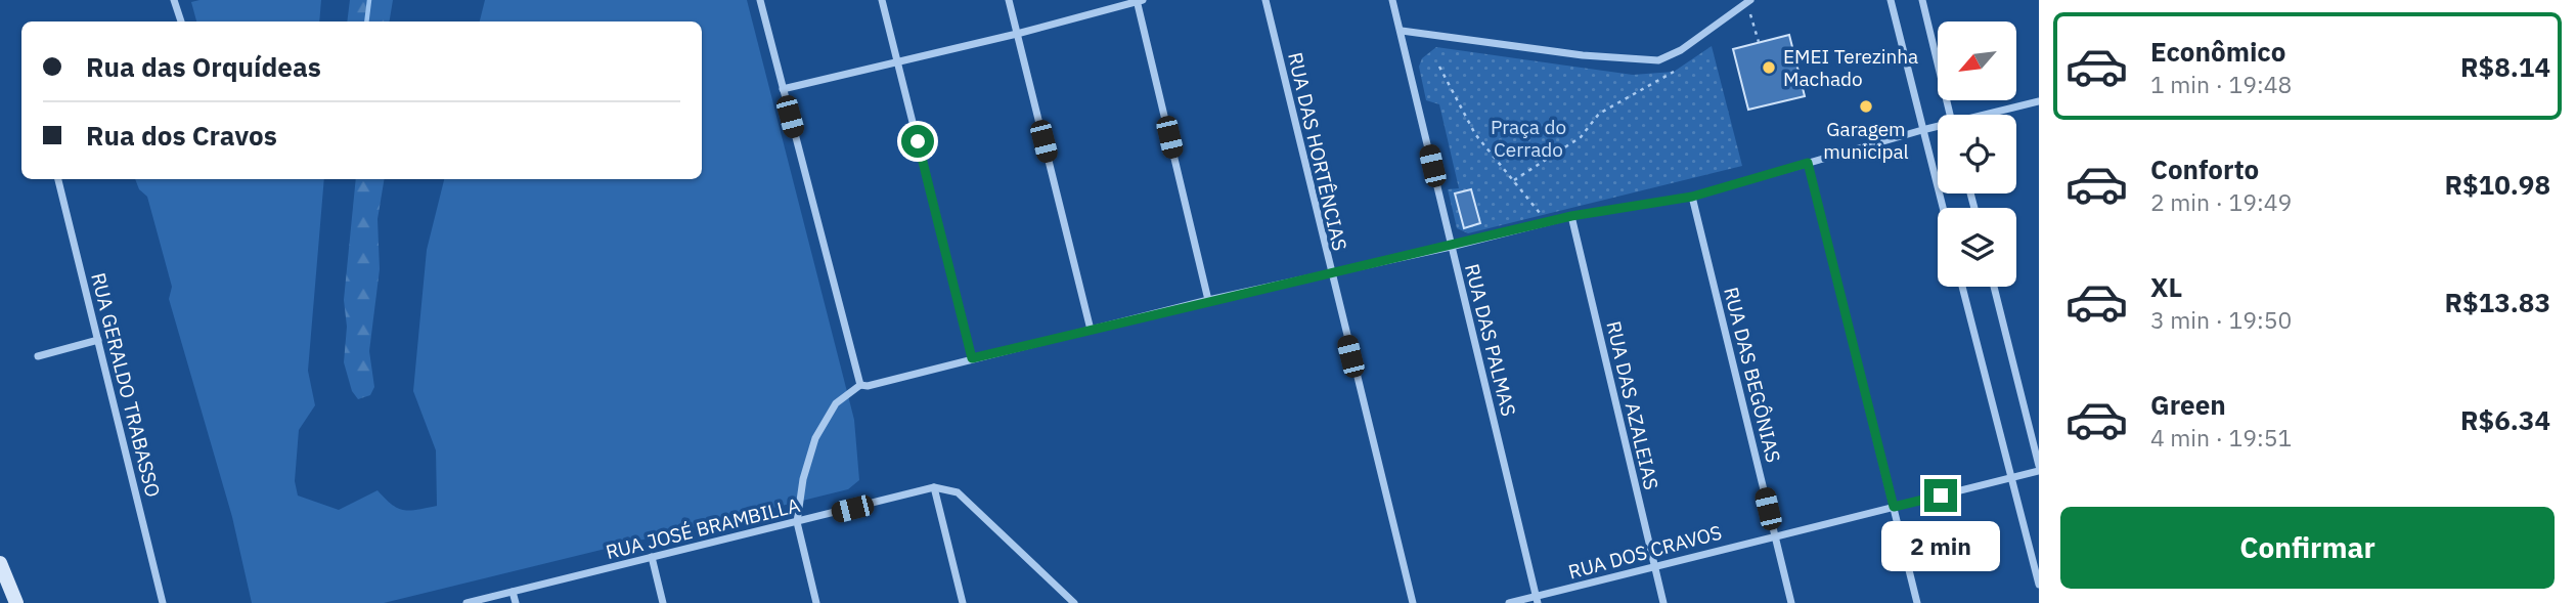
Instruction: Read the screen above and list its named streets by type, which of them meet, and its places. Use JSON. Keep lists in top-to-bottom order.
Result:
{
  "streets": {
    "street": [
      "RUA DAS HORTÊNCIAS",
      "RUA DAS PALMAS",
      "RUA DAS BEGÔNIAS",
      "RUA GERALDO TRABASSO",
      "RUA DAS AZALEIAS",
      "RUA JOSÉ BRAMBILLA",
      "RUA DOS CRAVOS"
    ]
  },
  "crossings": [
    ["RUA DAS PALMAS", "RUA DOS CRAVOS"],
    ["RUA DAS BEGÔNIAS", "RUA DOS CRAVOS"],
    ["RUA DAS AZALEIAS", "RUA DOS CRAVOS"]
  ],
  "parks": ["Praça do Cerrado"],
  "places": ["EMEI Terezinha Machado", "Garagem municipal"],
  "north": "bottom left",
  "page": {
    "list": [
      {
        "name": "Econômico",
        "note": "1 min · 19:48",
        "value": "R$8.14"
      },
      {
        "name": "Conforto",
        "note": "2 min · 19:49",
        "value": "R$10.98"
      },
      {
        "name": "XL",
        "note": "3 min · 19:50",
        "value": "R$13.83"
      },
      {
        "name": "Green",
        "note": "4 min · 19:51",
        "value": "R$6.34"
      }
    ],
    "banner": ["Rua das Orquídeas", "Rua dos Cravos"],
    "buttons": "Confirmar",
    "bubble": "2 min"
  }
}
